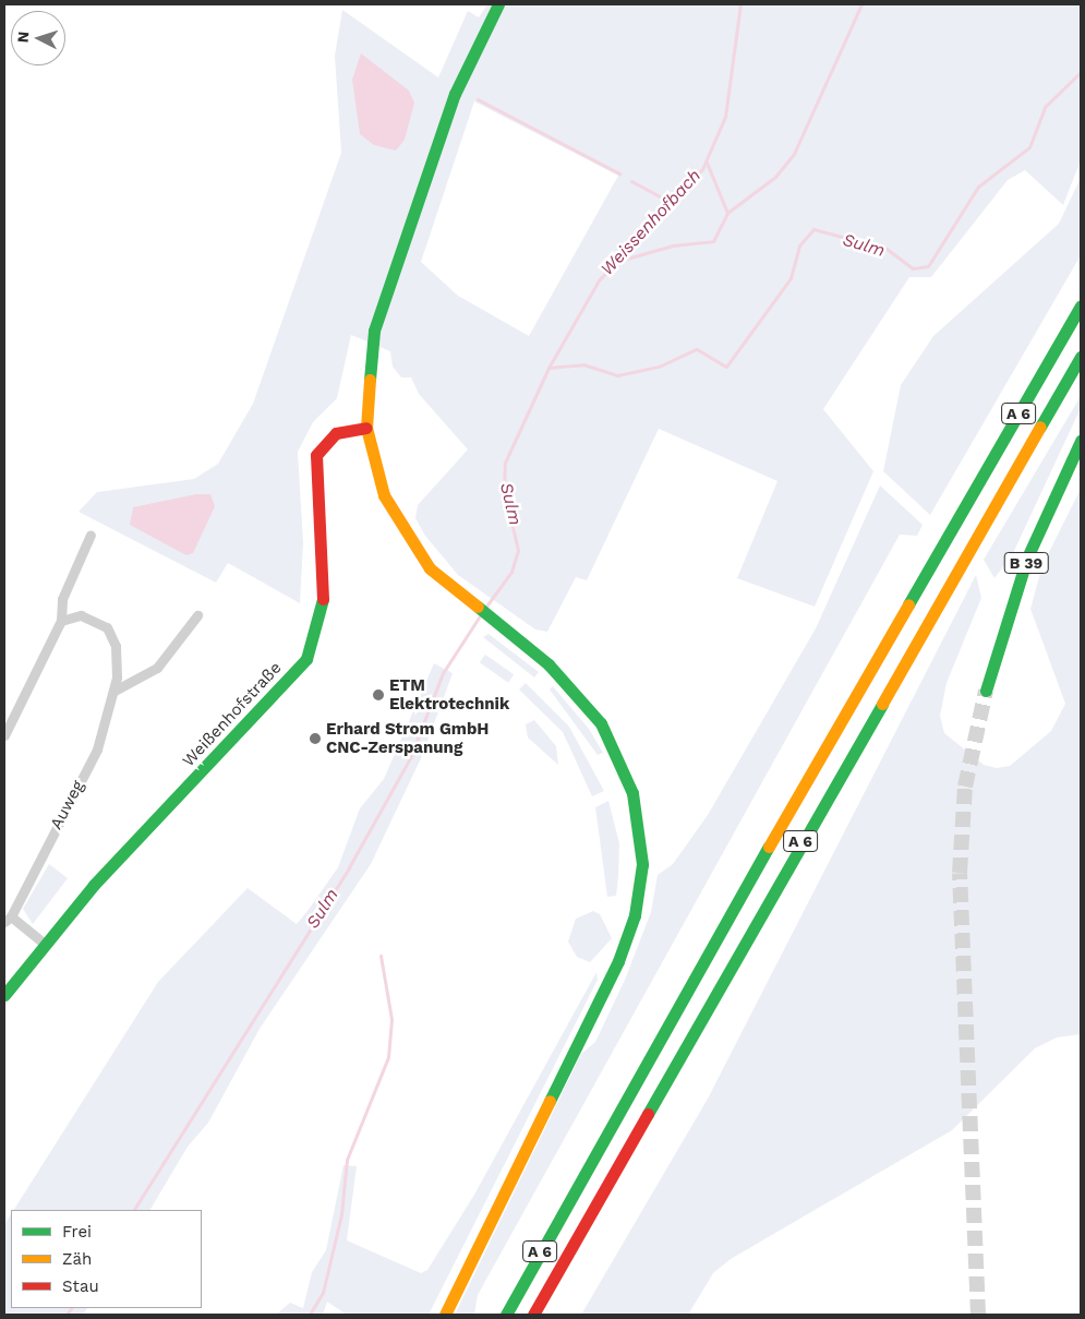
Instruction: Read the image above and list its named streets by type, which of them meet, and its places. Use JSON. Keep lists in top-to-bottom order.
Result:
{
  "streets": {
    "main road": ["A 6", "B 39", "Weißenhofstraße"],
    "street": ["Auweg"]
  },
  "crossings": [
    ["Weißenhofstraße", "Auweg"]
  ],
  "water": ["Weissenhofbach", "Sulm"],
  "places": ["ETM Elektrotechnik", "Erhard Strom GmbH CNC-Zerspanung"],
  "legend": ["Frei", "Zäh", "Stau"],
  "north": "left"
}
